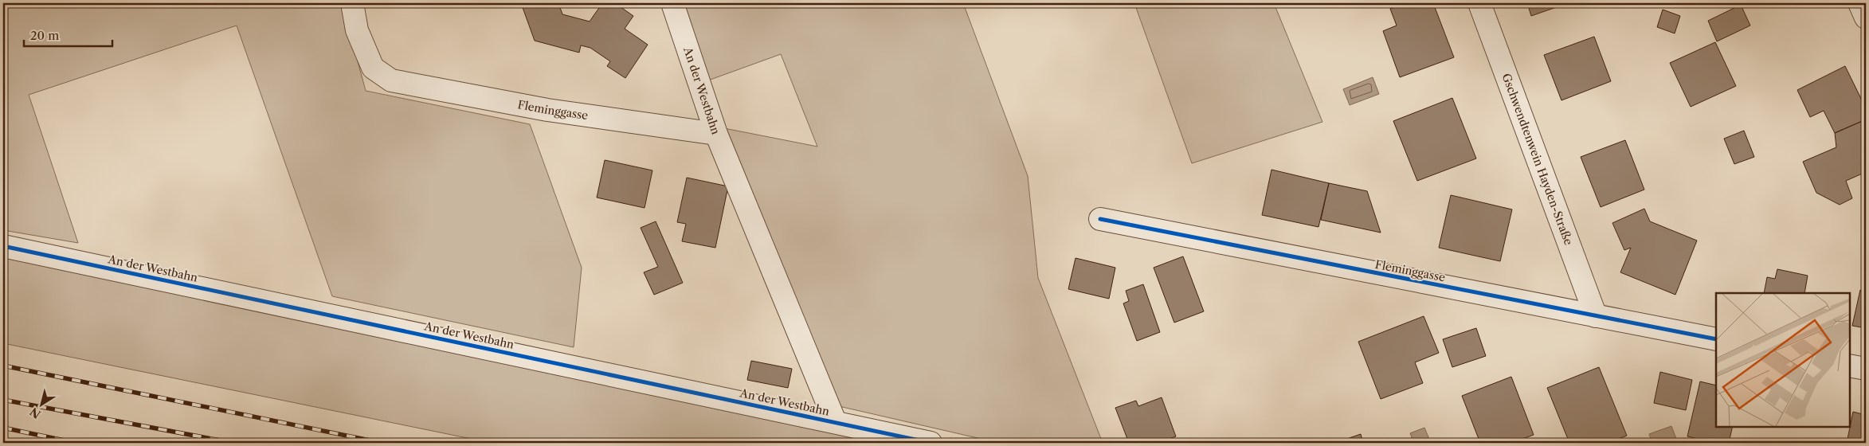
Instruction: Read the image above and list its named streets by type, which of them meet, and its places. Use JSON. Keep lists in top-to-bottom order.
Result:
{
  "streets": {
    "street": ["An der Westbahn", "Fleminggasse", "Gschwendtenwein Hayden-Straße"]
  },
  "crossings": [
    ["An der Westbahn", "Fleminggasse"],
    ["Fleminggasse", "Gschwendtenwein Hayden-Straße"]
  ],
  "scale_bar": "20 m",
  "north": "bottom left"
}
